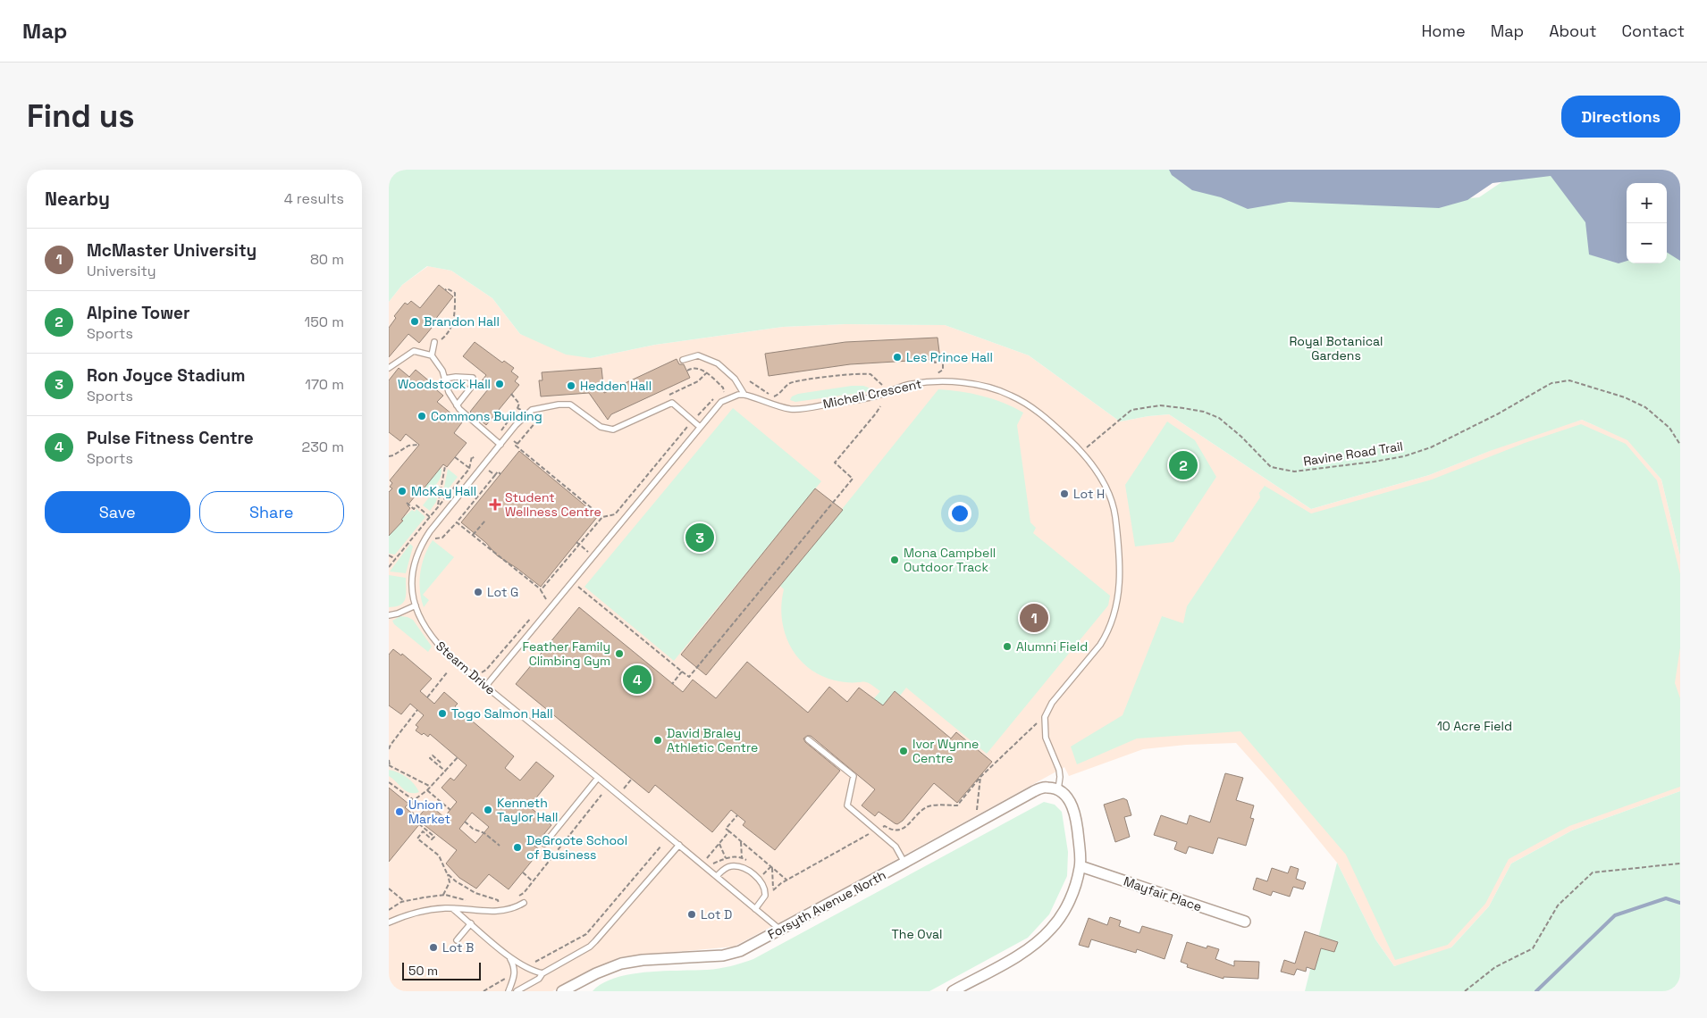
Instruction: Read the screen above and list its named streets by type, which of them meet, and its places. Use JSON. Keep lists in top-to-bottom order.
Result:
{
  "streets": {
    "street": ["Mayfair Place", "Forsyth Avenue North"],
    "lane": ["Michell Crescent", "Stearn Drive"],
    "path": ["Ravine Road Trail"]
  },
  "crossings": [
    ["Michell Crescent", "Ravine Road Trail"],
    ["Stearn Drive", "Forsyth Avenue North"]
  ],
  "parks": ["Royal Botanical Gardens", "10 Acre Field", "The Oval"],
  "places": {
    "other": [
      "Brandon Hall",
      "Les Prince Hall",
      "Woodstock Hall",
      "Hedden Hall",
      "Commons Building",
      "McKay Hall",
      "Lot H",
      "Mona Campbell Outdoor Track",
      "Lot G",
      "Alumni Field",
      "Feather Family Climbing Gym",
      "Togo Salmon Hall",
      "David Braley Athletic Centre",
      "Ivor Wynne Centre",
      "Kenneth Taylor Hall",
      "Union Market",
      "DeGroote School of Business",
      "Lot D",
      "Lot B"
    ],
    "health": ["Student Wellness Centre"]
  },
  "scale_bar": "50 m",
  "page": {
    "header": "Map",
    "nav": [
      "Home",
      "Map",
      "About",
      "Contact"
    ],
    "buttons": [
      "Directions",
      ["Save", "Share"]
    ],
    "title": "Find us",
    "heading": ["Nearby", "4 results"],
    "map_buttons": ["+", "−"],
    "list": [
      {
        "mark": "1",
        "name": "McMaster University",
        "note": "University",
        "value": "80 m"
      },
      {
        "mark": "2",
        "name": "Alpine Tower",
        "note": "Sports",
        "value": "150 m"
      },
      {
        "mark": "3",
        "name": "Ron Joyce Stadium",
        "note": "Sports",
        "value": "170 m"
      },
      {
        "mark": "4",
        "name": "Pulse Fitness Centre",
        "note": "Sports",
        "value": "230 m"
      }
    ],
    "pins": [
      "2",
      "3",
      "1",
      "4"
    ],
    "scale": "50 m"
  }
}
